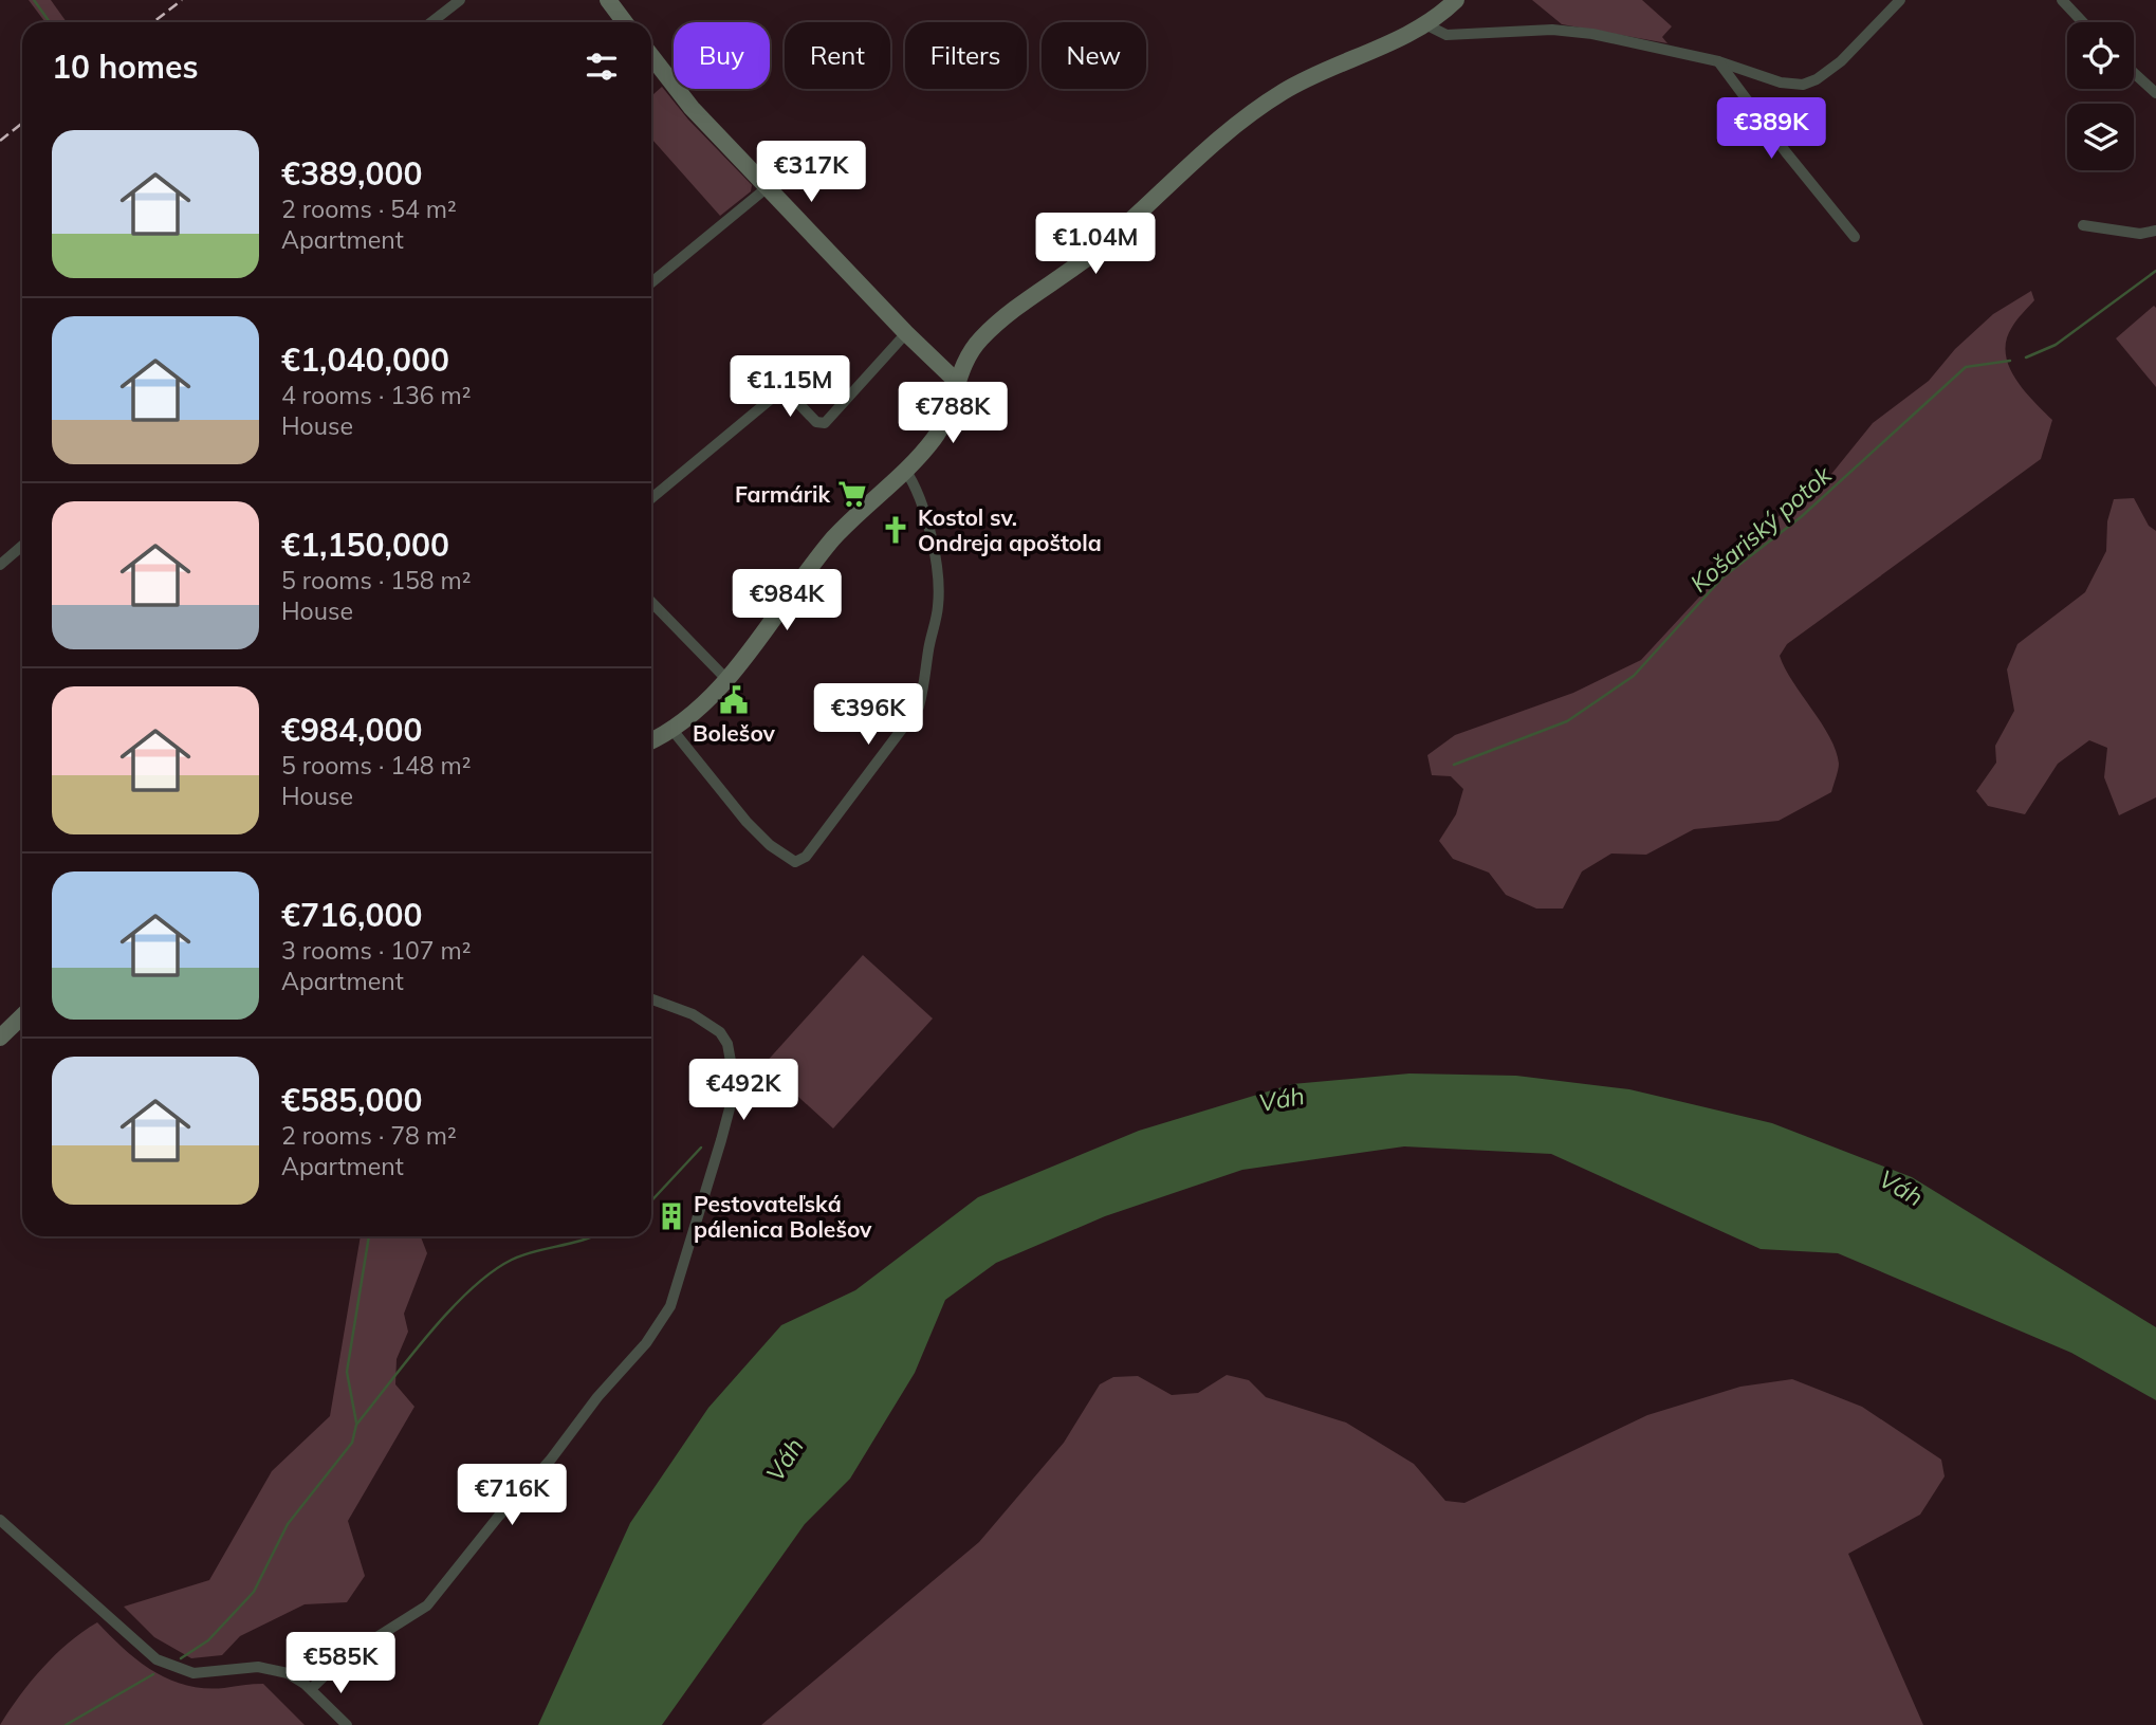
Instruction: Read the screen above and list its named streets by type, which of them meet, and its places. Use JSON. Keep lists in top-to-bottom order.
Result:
{
  "water": ["Košariský potok", "Váh"],
  "places": {
    "supermarket": ["Farmárik"],
    "church": ["Kostol sv. Ondreja apoštola"],
    "public building": ["Bolešov"],
    "building": ["Pestovateľská pálenica Bolešov"]
  },
  "page": {
    "chip": [
      "Buy",
      "Rent",
      "Filters",
      "New"
    ],
    "heading": "10 homes",
    "price": [
      "€389K",
      "€317K",
      "€1.04M",
      "€1.15M",
      "€788K",
      "€984K",
      "€396K",
      "€492K",
      "€716K",
      "€585K"
    ],
    "list": [
      {
        "name": "€389,000",
        "note": "2 rooms · 54 m² · Apartment"
      },
      {
        "name": "€1,040,000",
        "note": "4 rooms · 136 m² · House"
      },
      {
        "name": "€1,150,000",
        "note": "5 rooms · 158 m² · House"
      },
      {
        "name": "€984,000",
        "note": "5 rooms · 148 m² · House"
      },
      {
        "name": "€716,000",
        "note": "3 rooms · 107 m² · Apartment"
      },
      {
        "name": "€585,000",
        "note": "2 rooms · 78 m² · Apartment"
      }
    ]
  }
}
